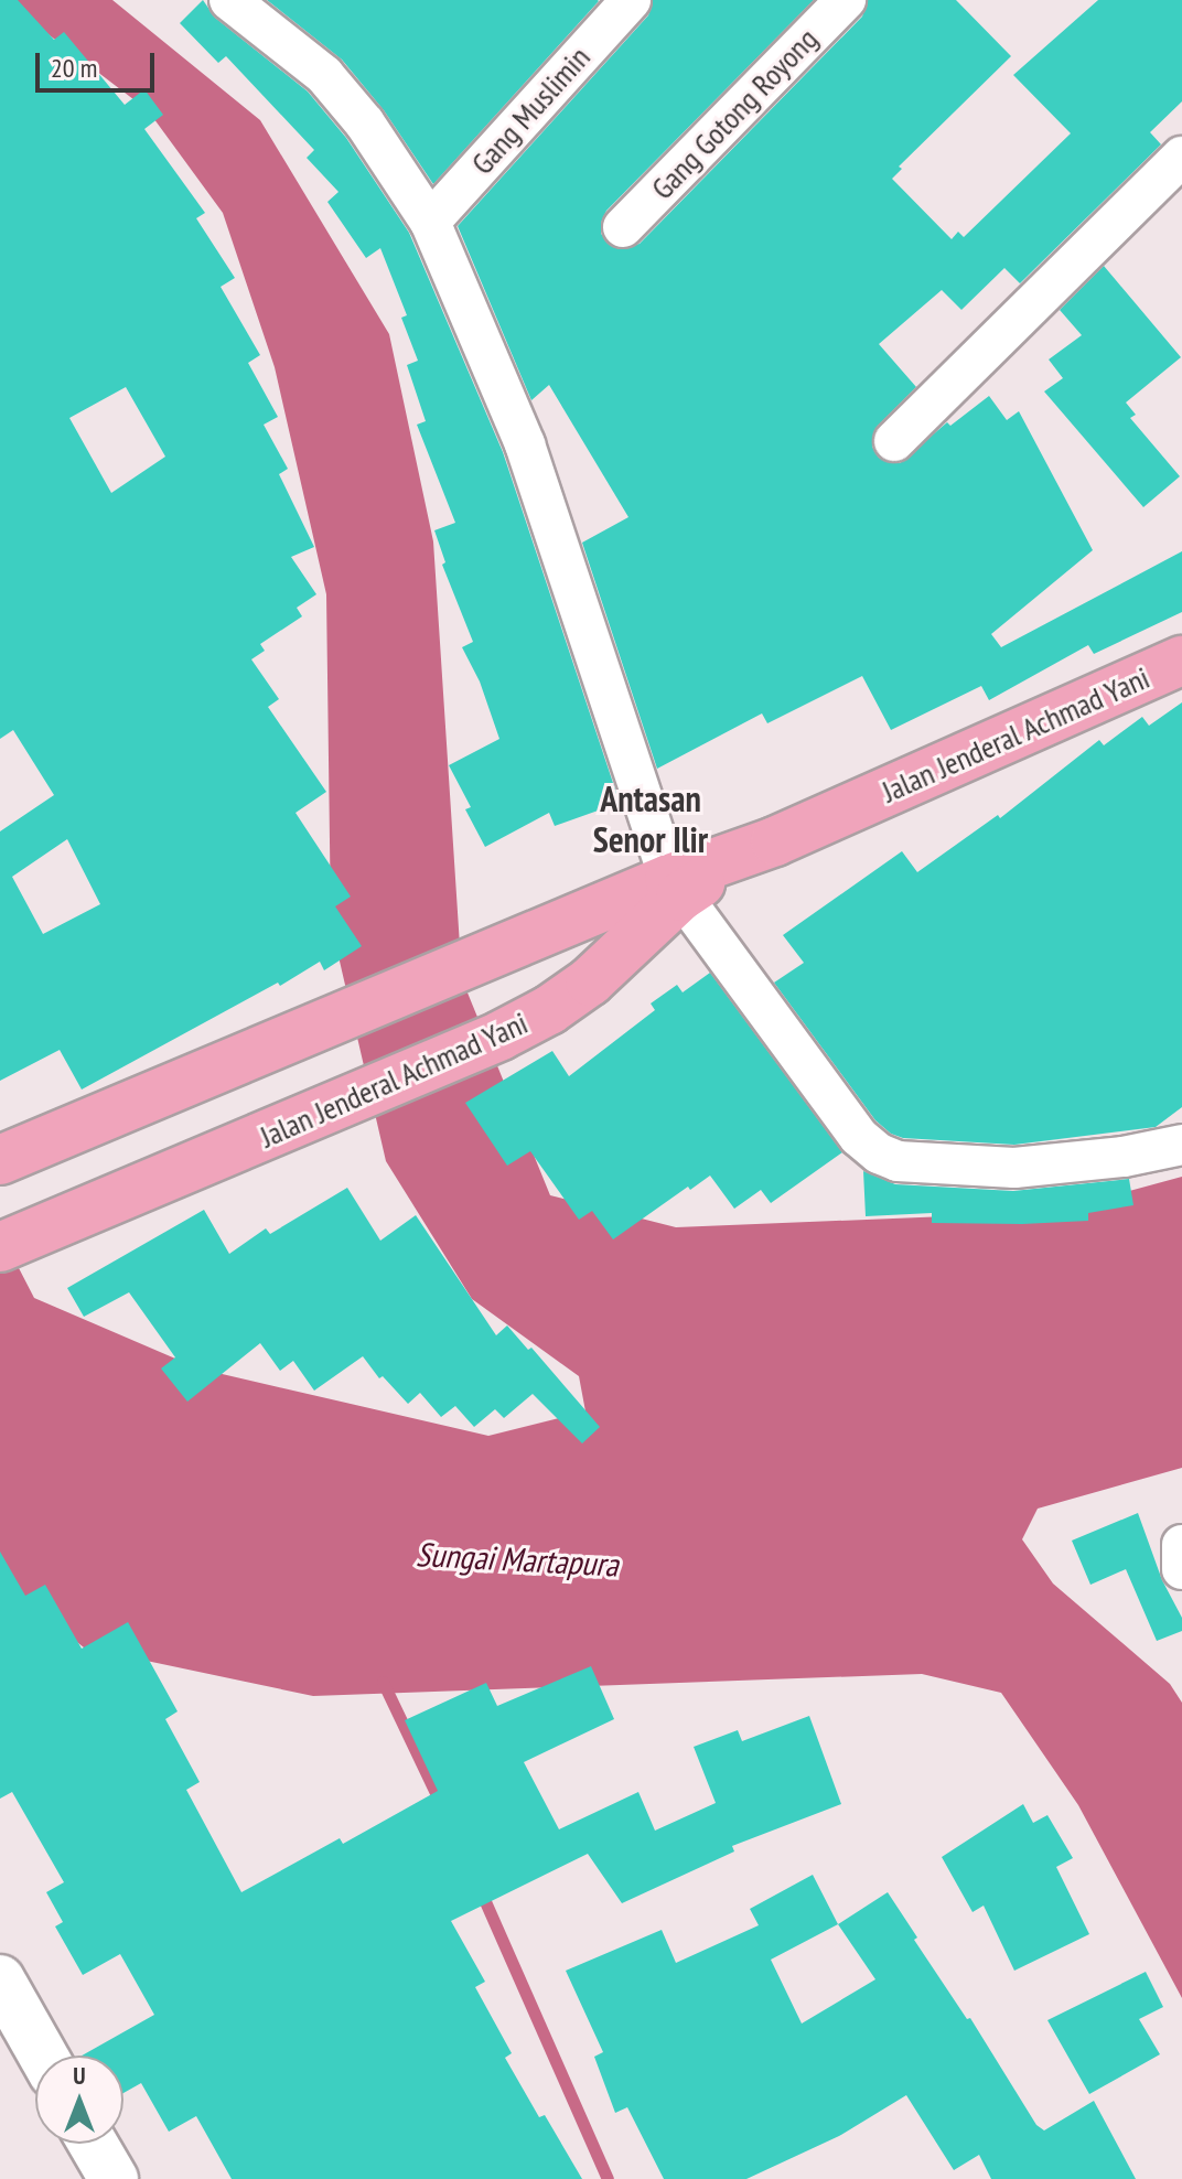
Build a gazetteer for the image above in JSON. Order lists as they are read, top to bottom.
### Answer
{
  "streets": {
    "highway": ["Jalan Jenderal Achmad Yani"],
    "street": ["Gang Muslimin", "Gang Gotong Royong"]
  },
  "districts": ["Antasan Senor Ilir"],
  "water": ["Sungai Martapura"],
  "scale_bar": "20 m",
  "north": "top"
}
